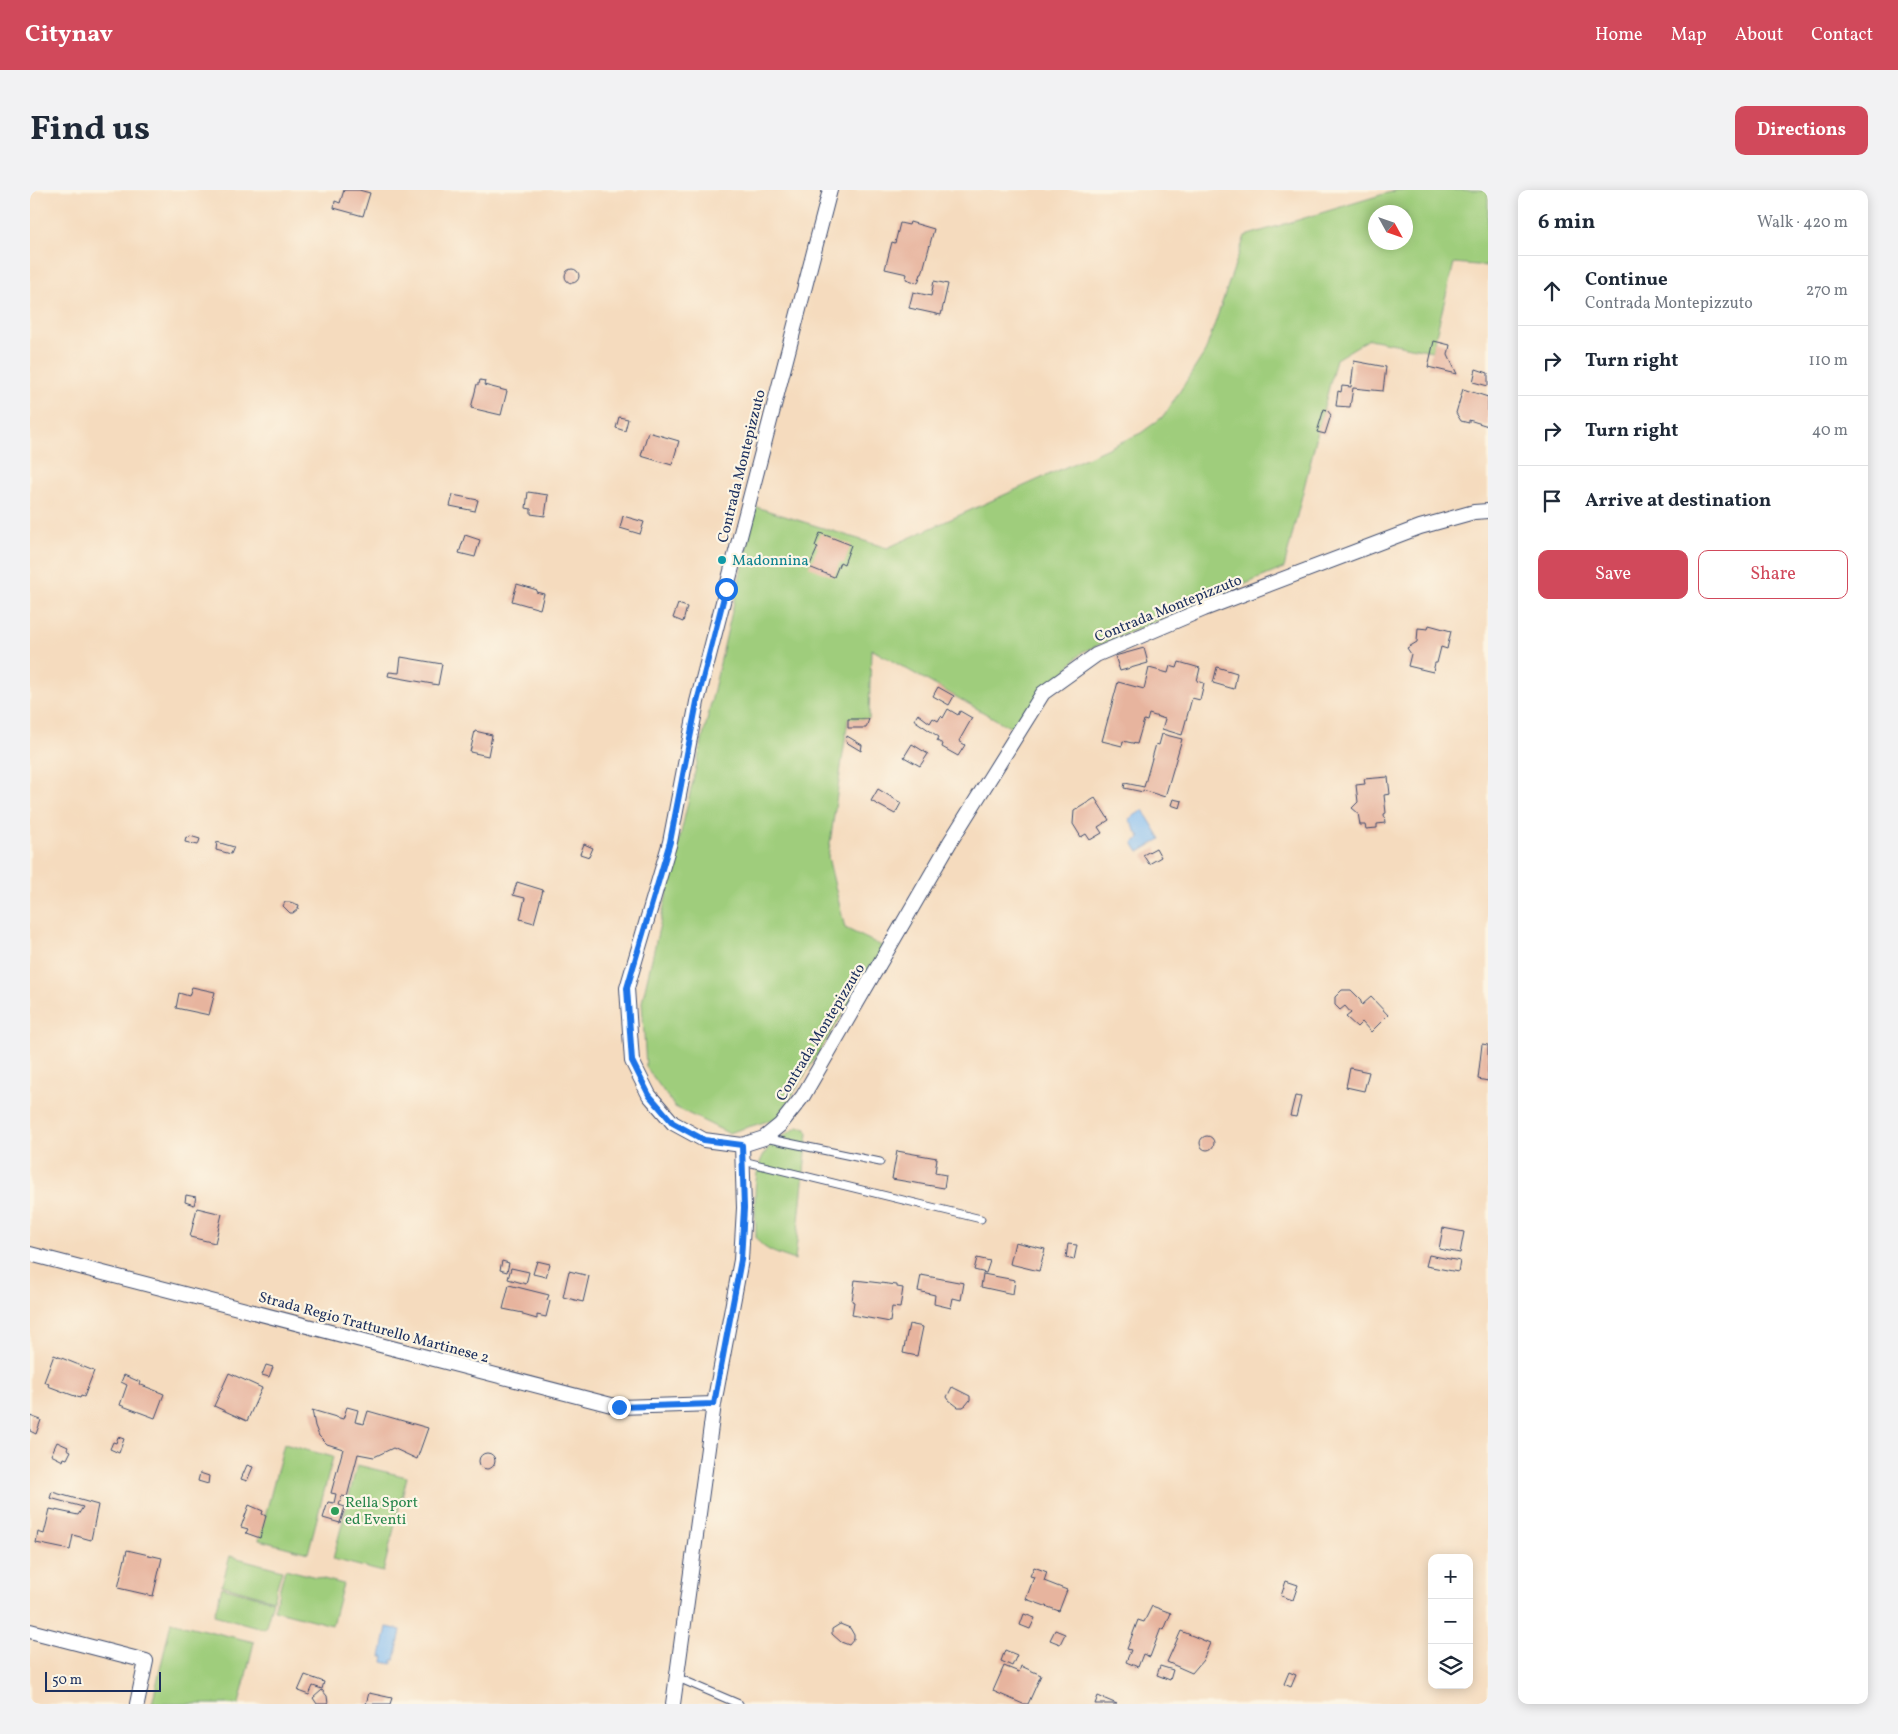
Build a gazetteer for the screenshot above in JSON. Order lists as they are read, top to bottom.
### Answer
{
  "streets": {
    "street": ["Contrada Montepizzuto", "Strada Regio Tratturello Martinese 2"]
  },
  "places": ["Madonnina", "Rella Sport ed Eventi"],
  "scale_bar": "50 m",
  "north": "bottom right",
  "page": {
    "header": "Citynav",
    "nav": [
      "Home",
      "Map",
      "About",
      "Contact"
    ],
    "title": "Find us",
    "buttons": [
      "Directions",
      ["Save", "Share"]
    ],
    "heading": ["6 min", "Walk · 420 m"],
    "list": [
      ["Continue", "Contrada Montepizzuto", "270 m"],
      ["Turn right", "110 m"],
      ["Turn right", "40 m"],
      "Arrive at destination"
    ],
    "map_buttons": ["+", "−"],
    "scale": "50 m"
  }
}
